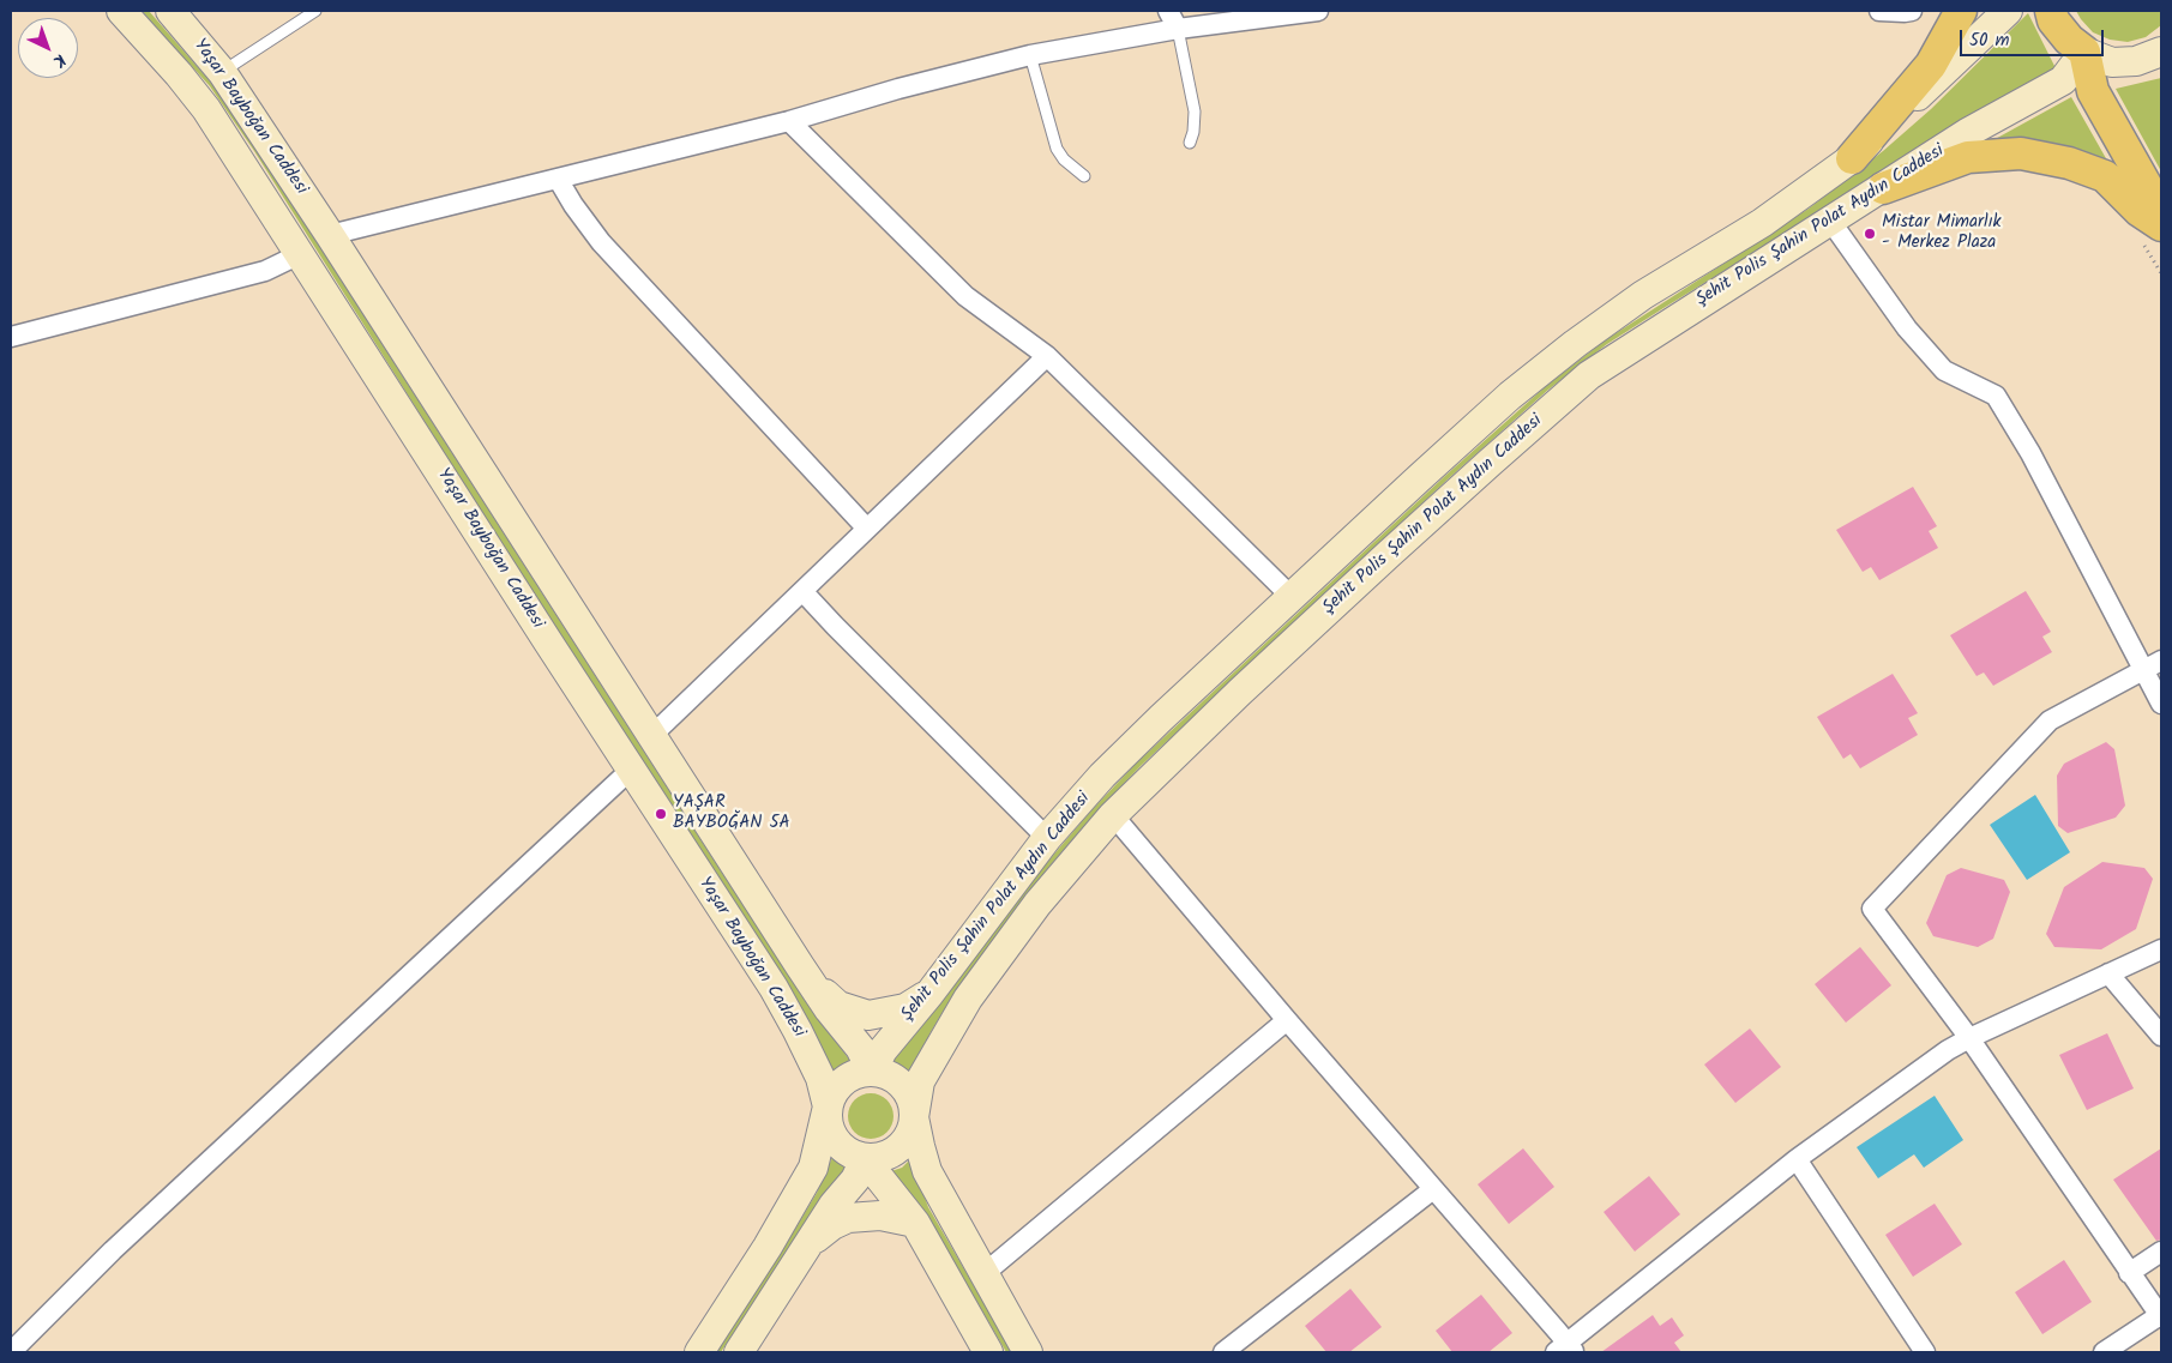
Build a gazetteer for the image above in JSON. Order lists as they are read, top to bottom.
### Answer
{
  "streets": {
    "main road": ["Yaşar Bayboğan Caddesi", "Şehit Polis Şahin Polat Aydın Caddesi"]
  },
  "crossings": [
    ["Yaşar Bayboğan Caddesi", "Şehit Polis Şahin Polat Aydın Caddesi"]
  ],
  "places": ["Mistar Mimarlık - Merkez Plaza", "YAŞAR BAYBOĞAN 5A"],
  "scale_bar": "50 m",
  "north": "bottom right"
}
